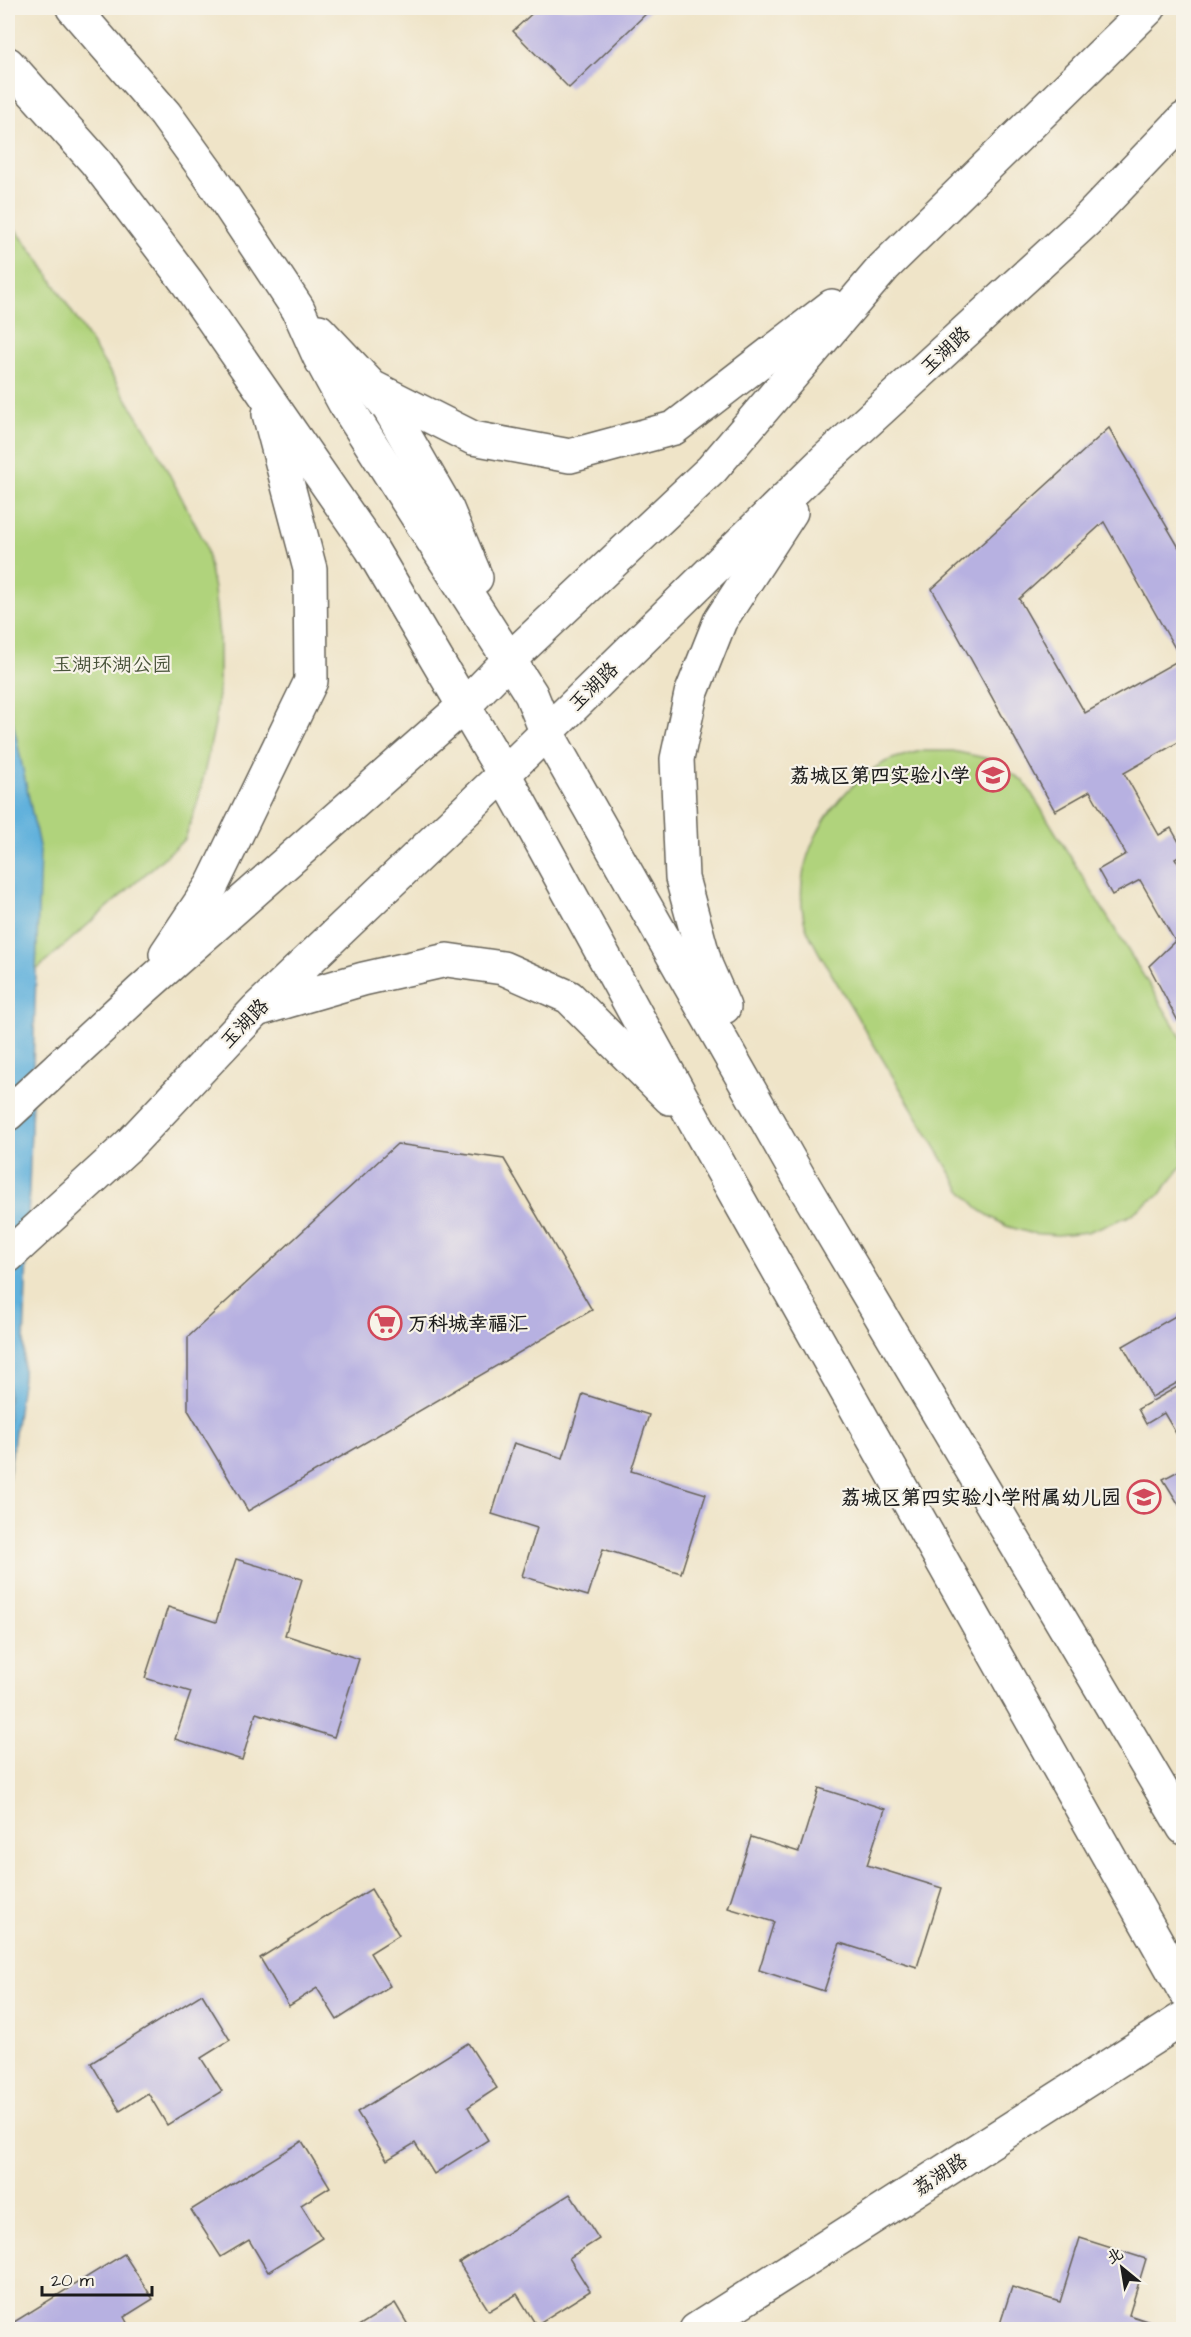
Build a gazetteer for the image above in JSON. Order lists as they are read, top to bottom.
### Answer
{
  "streets": {
    "main road": ["玉湖路", "荔湖路"]
  },
  "parks": ["玉湖环湖公园"],
  "places": {
    "school or university": ["荔城区第四实验小学", "荔城区第四实验小学附属幼儿园"],
    "supermarket": ["万科城幸福汇"]
  },
  "scale_bar": "20 m",
  "north": "top left"
}
